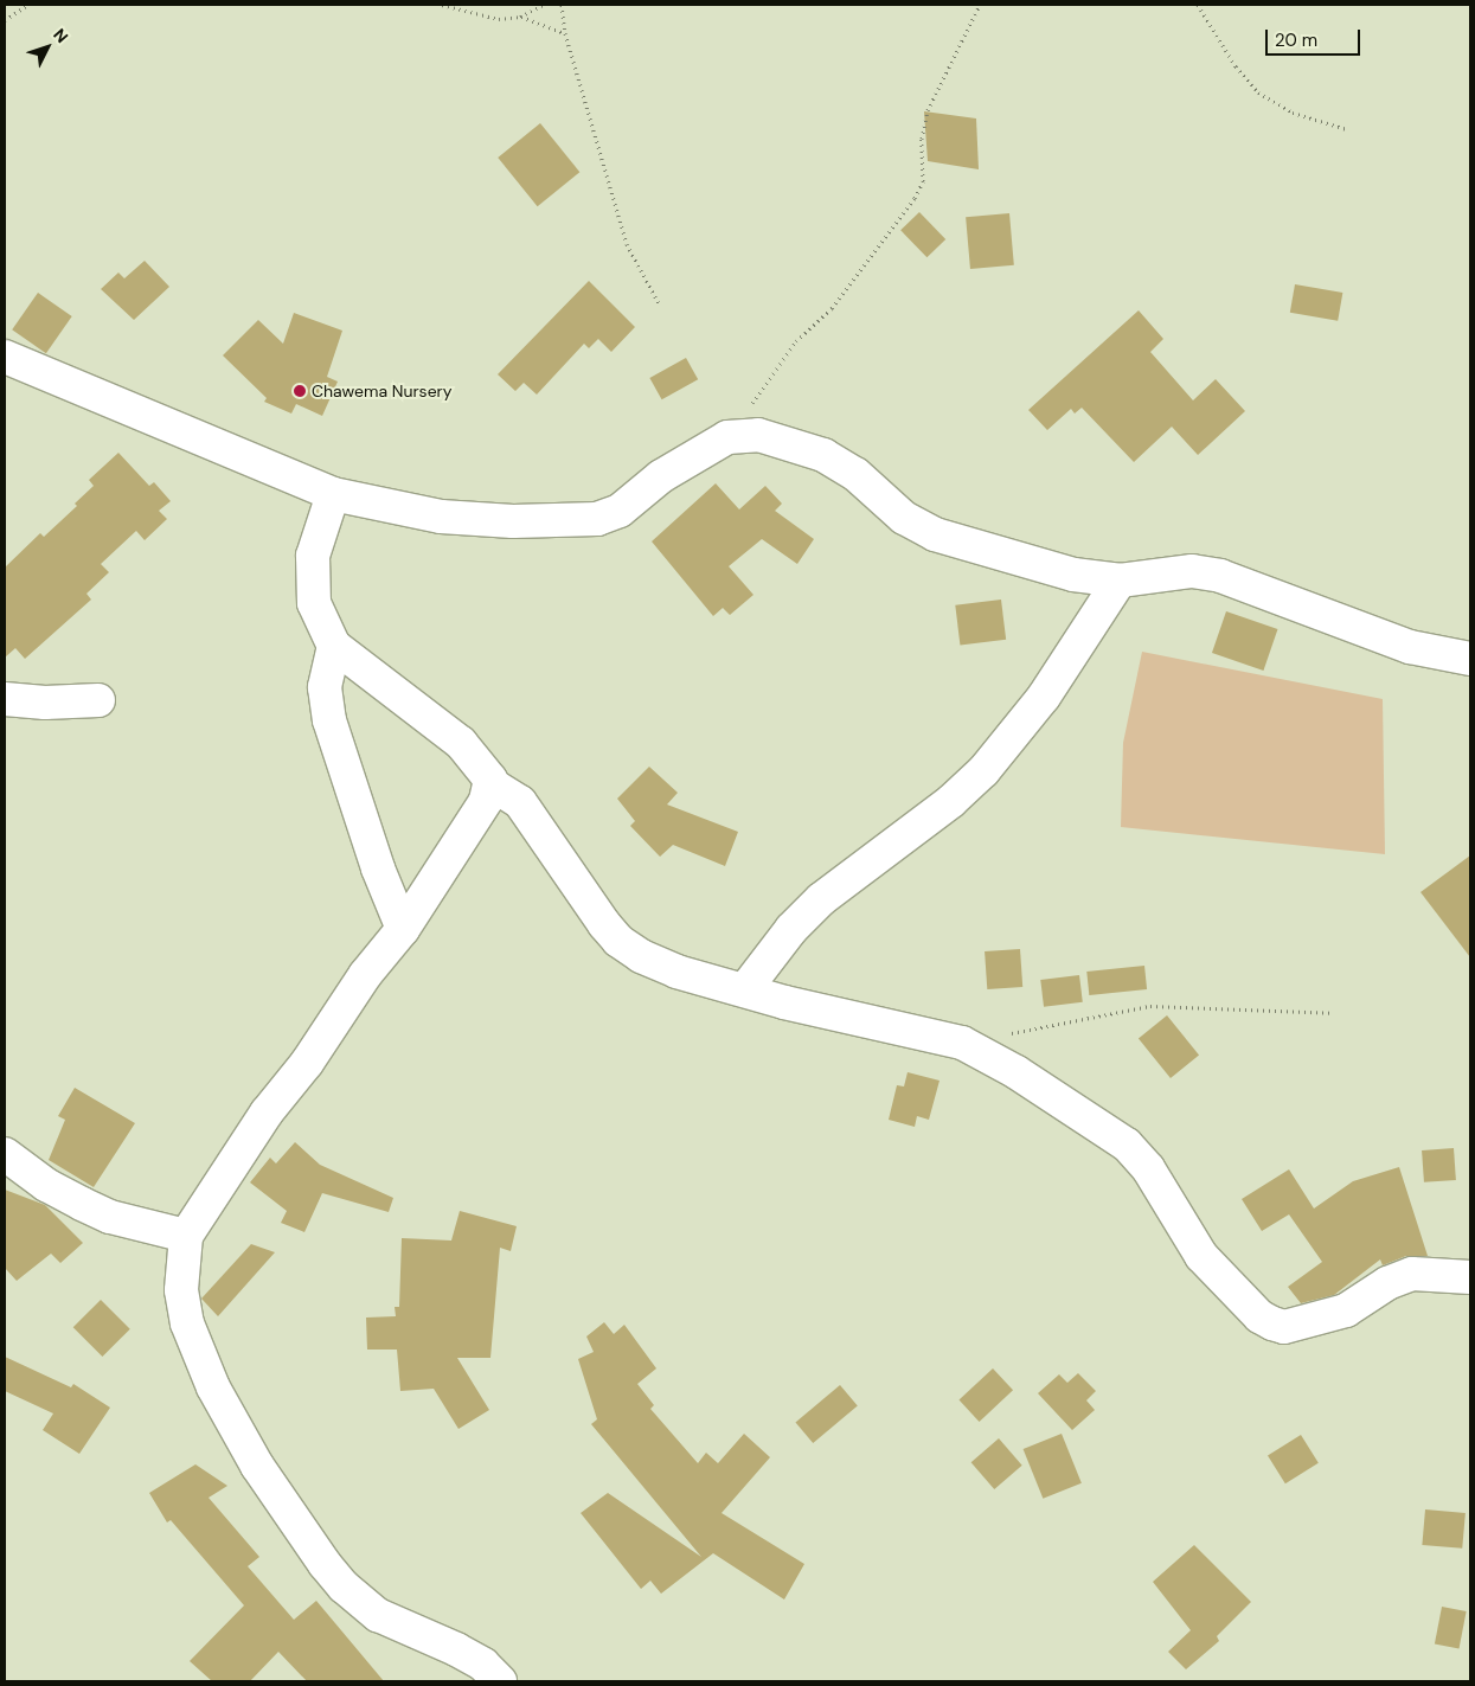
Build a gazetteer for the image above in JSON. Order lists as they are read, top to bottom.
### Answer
{
  "places": ["Chawema Nursery"],
  "scale_bar": "20 m",
  "north": "top right"
}
